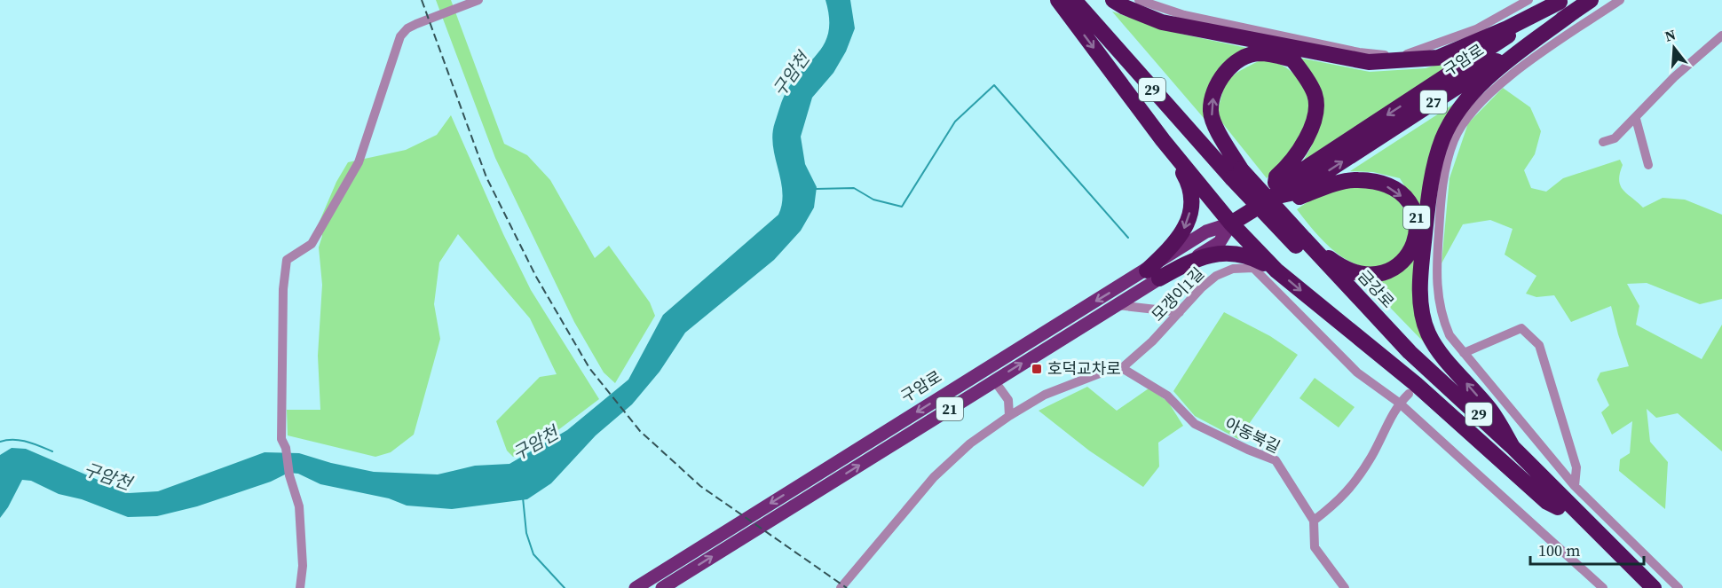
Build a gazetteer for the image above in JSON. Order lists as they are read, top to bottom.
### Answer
{
  "streets": {
    "highway": [
      "구암로",
      "29",
      "27",
      "21",
      "금강로"
    ],
    "street": ["모갱이1길", "아동북길"]
  },
  "crossings": [
    ["구암로", "21"],
    ["21", "금강로"],
    ["모갱이1길", "아동북길"]
  ],
  "water": ["구암천"],
  "places": {
    "transit": ["호덕교차로"]
  },
  "scale_bar": "100 m",
  "north": "top"
}
